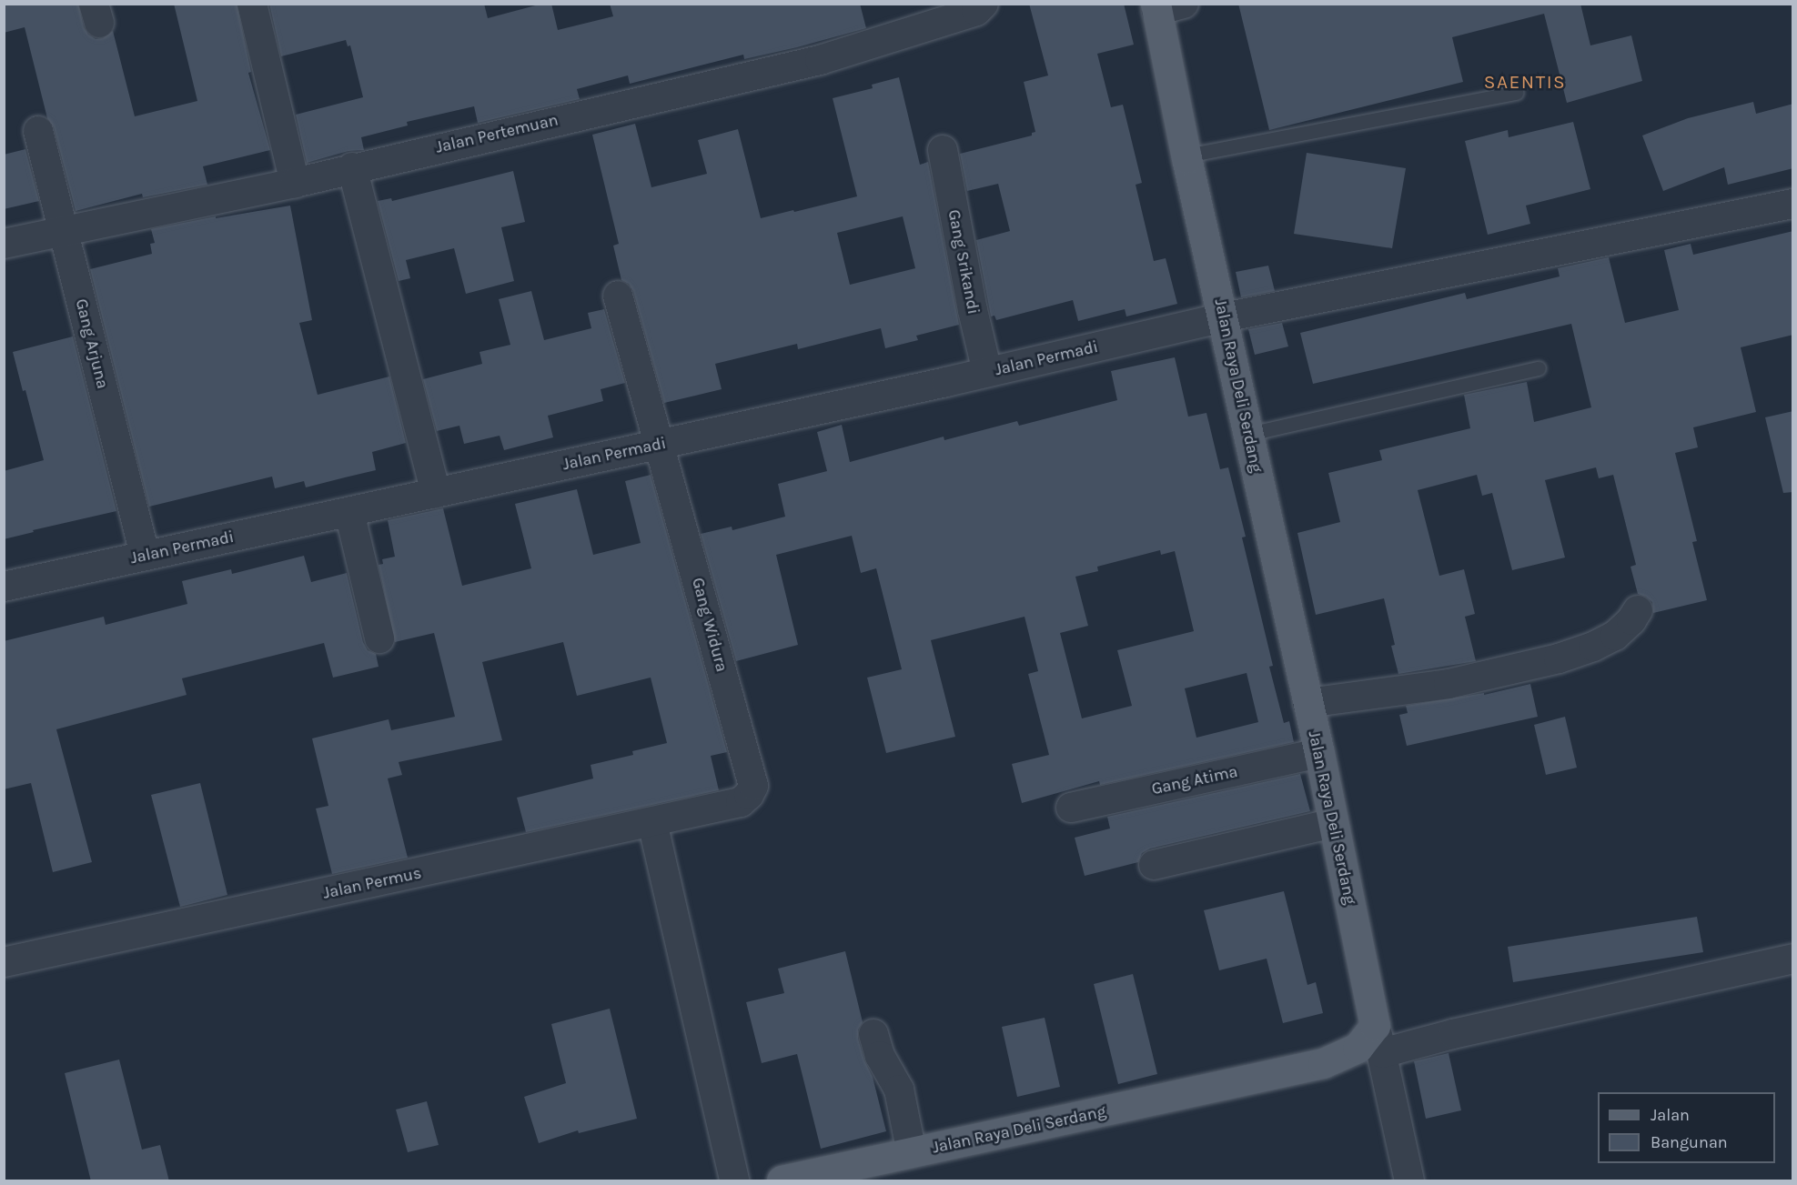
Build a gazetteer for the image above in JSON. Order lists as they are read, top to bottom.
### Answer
{
  "streets": {
    "main road": ["Jalan Raya Deli Serdang"],
    "street": [
      "Jalan Pertemuan",
      "Gang Srikandi",
      "Gang Arjuna",
      "Jalan Permadi",
      "Gang Widura",
      "Gang Atima",
      "Jalan Permus"
    ]
  },
  "crossings": [
    ["Jalan Pertemuan", "Gang Arjuna"],
    ["Gang Srikandi", "Jalan Permadi"],
    ["Gang Arjuna", "Jalan Permadi"],
    ["Jalan Permadi", "Jalan Raya Deli Serdang"],
    ["Jalan Permadi", "Gang Widura"],
    ["Jalan Raya Deli Serdang", "Gang Atima"],
    ["Gang Widura", "Jalan Permus"]
  ],
  "districts": ["SAENTIS"],
  "legend": ["Jalan", "Bangunan"]
}
